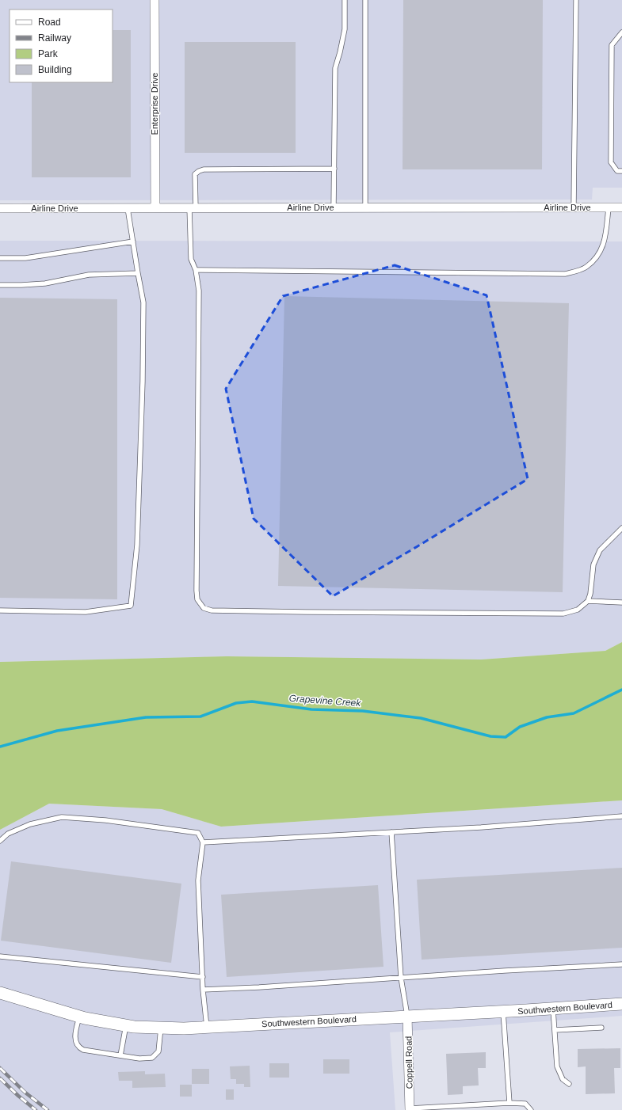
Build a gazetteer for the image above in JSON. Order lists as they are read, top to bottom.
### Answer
{
  "streets": {
    "street": [
      "Enterprise Drive",
      "Airline Drive",
      "Southwestern Boulevard",
      "Coppell Road"
    ]
  },
  "crossings": [
    ["Enterprise Drive", "Airline Drive"],
    ["Southwestern Boulevard", "Coppell Road"]
  ],
  "water": ["Grapevine Creek"],
  "legend": [
    "Road",
    "Railway",
    "Park",
    "Building"
  ]
}
